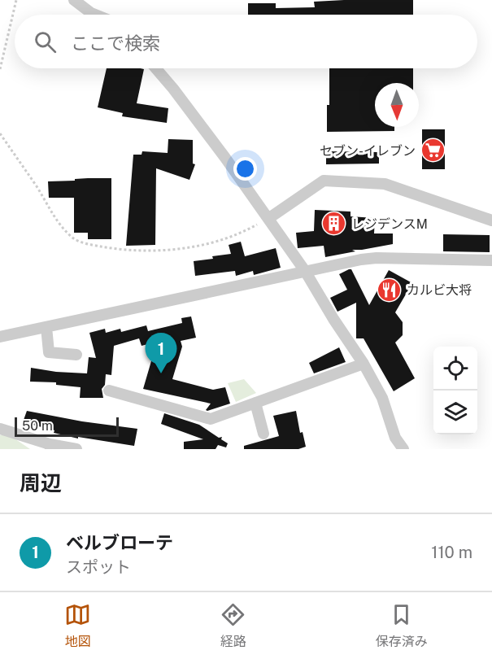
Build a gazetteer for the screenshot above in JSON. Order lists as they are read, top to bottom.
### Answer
{
  "places": {
    "supermarket": ["セブン-イレブン"],
    "building": ["レジデンスM"],
    "restaurant": ["カルビ大将"]
  },
  "scale_bar": "50 m",
  "north": "bottom",
  "page": {
    "search": "ここで検索",
    "pins": "1",
    "scale": "50 m",
    "heading": "周辺",
    "list": [
      {
        "mark": "1",
        "name": "ベルブローテ",
        "note": "スポット",
        "value": "110 m"
      }
    ],
    "nav": ["地図", "経路", "保存済み"]
  }
}
